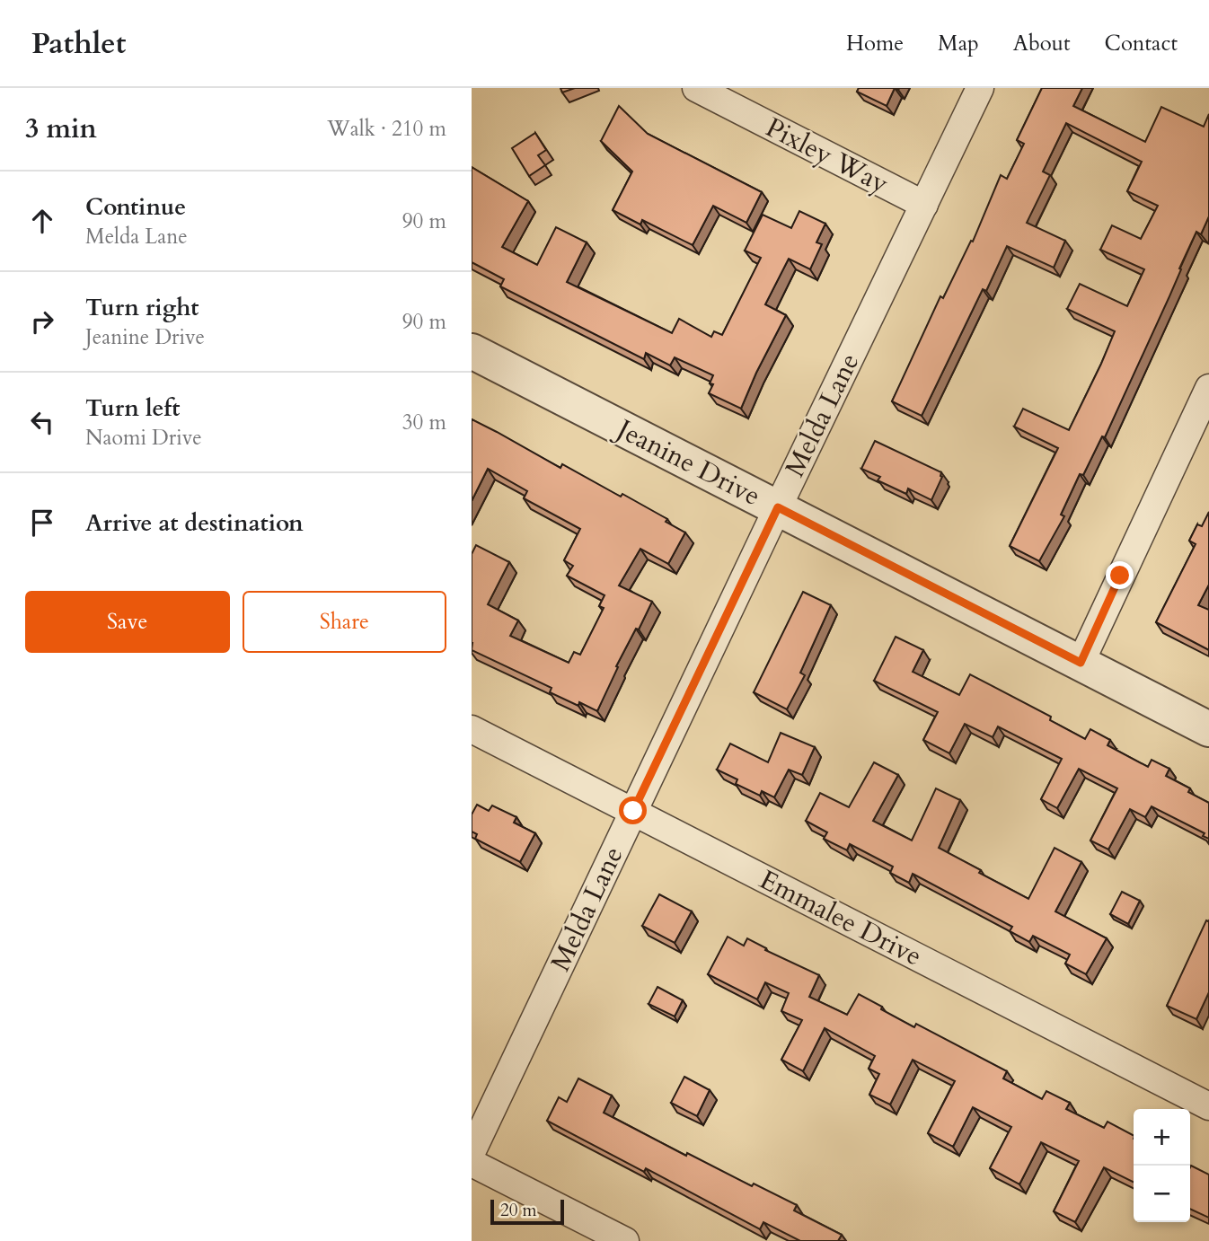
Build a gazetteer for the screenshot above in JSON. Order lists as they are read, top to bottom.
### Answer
{
  "streets": {
    "street": [
      "Pixley Way",
      "Melda Lane",
      "Jeanine Drive",
      "Emmalee Drive"
    ]
  },
  "crossings": [
    ["Pixley Way", "Melda Lane"],
    ["Melda Lane", "Jeanine Drive"],
    ["Melda Lane", "Emmalee Drive"]
  ],
  "scale_bar": "20 m",
  "page": {
    "header": "Pathlet",
    "nav": [
      "Home",
      "Map",
      "About",
      "Contact"
    ],
    "heading": ["3 min", "Walk · 210 m"],
    "list": [
      ["Continue", "Melda Lane", "90 m"],
      ["Turn right", "Jeanine Drive", "90 m"],
      ["Turn left", "Naomi Drive", "30 m"],
      "Arrive at destination"
    ],
    "buttons": ["Save", "Share"],
    "map_buttons": ["+", "−"],
    "scale": "20 m"
  }
}
